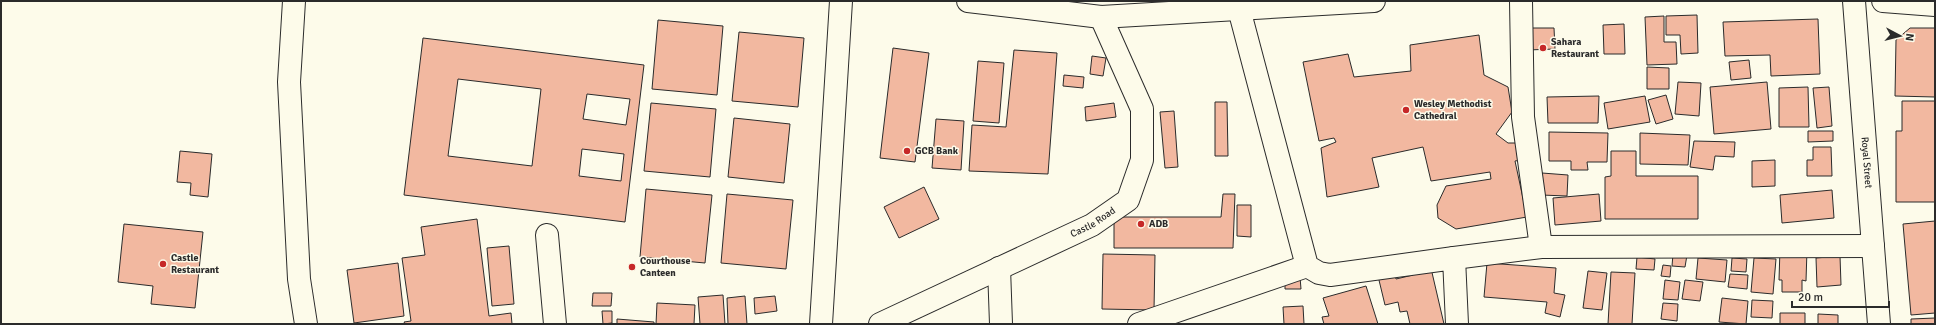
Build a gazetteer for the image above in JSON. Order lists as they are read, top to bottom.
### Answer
{
  "streets": {
    "street": ["Royal Street", "Castle Road"]
  },
  "places": [
    "Sahara Restaurant",
    "Wesley Methodist Cathedral",
    "GCB Bank",
    "ADB",
    "Castle Restaurant",
    "Courthouse Canteen"
  ],
  "scale_bar": "20 m",
  "north": "right"
}
